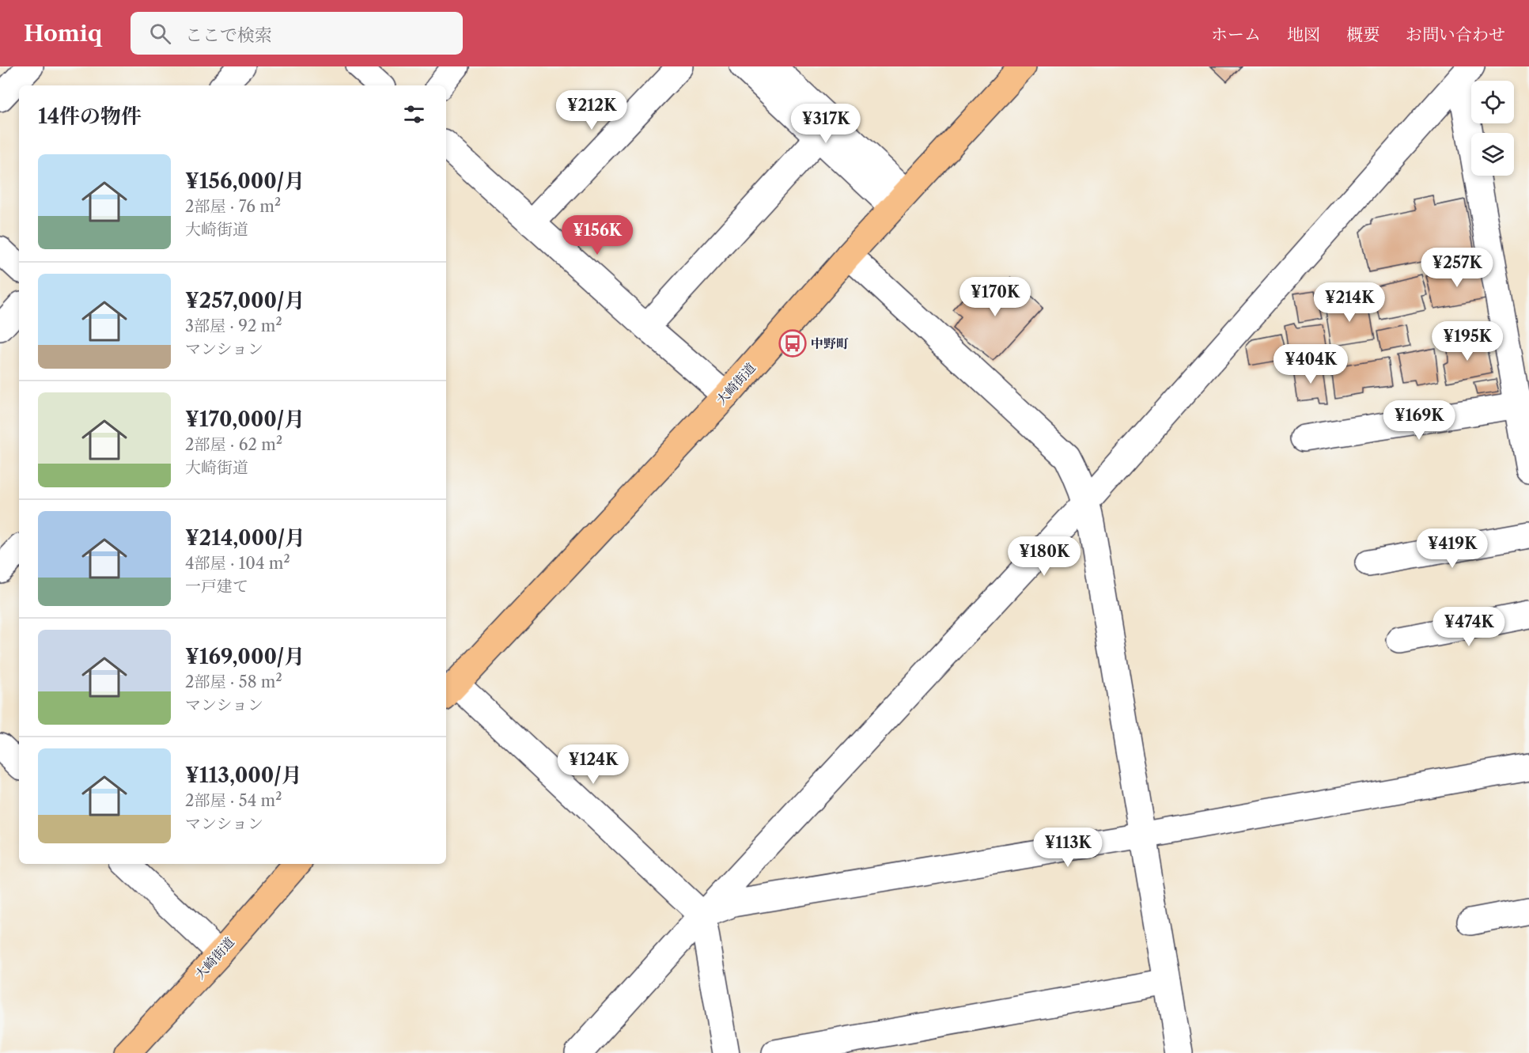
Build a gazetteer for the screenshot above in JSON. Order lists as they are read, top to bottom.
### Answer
{
  "streets": {
    "main road": ["大崎街道"]
  },
  "places": {
    "bus stop": ["中野町"]
  },
  "page": {
    "header": "Homiq",
    "search": "ここで検索",
    "nav": [
      "ホーム",
      "地図",
      "概要",
      "お問い合わせ"
    ],
    "heading": "14件の物件",
    "price": [
      "¥212K",
      "¥317K",
      "¥156K",
      "¥257K",
      "¥170K",
      "¥214K",
      "¥195K",
      "¥404K",
      "¥169K",
      "¥419K",
      "¥180K",
      "¥474K",
      "¥124K",
      "¥113K"
    ],
    "list": [
      {
        "name": "¥156,000/月",
        "note": "2部屋 · 76 m² · 大崎街道"
      },
      {
        "name": "¥257,000/月",
        "note": "3部屋 · 92 m² · マンション"
      },
      {
        "name": "¥170,000/月",
        "note": "2部屋 · 62 m² · 大崎街道"
      },
      {
        "name": "¥214,000/月",
        "note": "4部屋 · 104 m² · 一戸建て"
      },
      {
        "name": "¥169,000/月",
        "note": "2部屋 · 58 m² · マンション"
      },
      {
        "name": "¥113,000/月",
        "note": "2部屋 · 54 m² · マンション"
      }
    ]
  }
}
